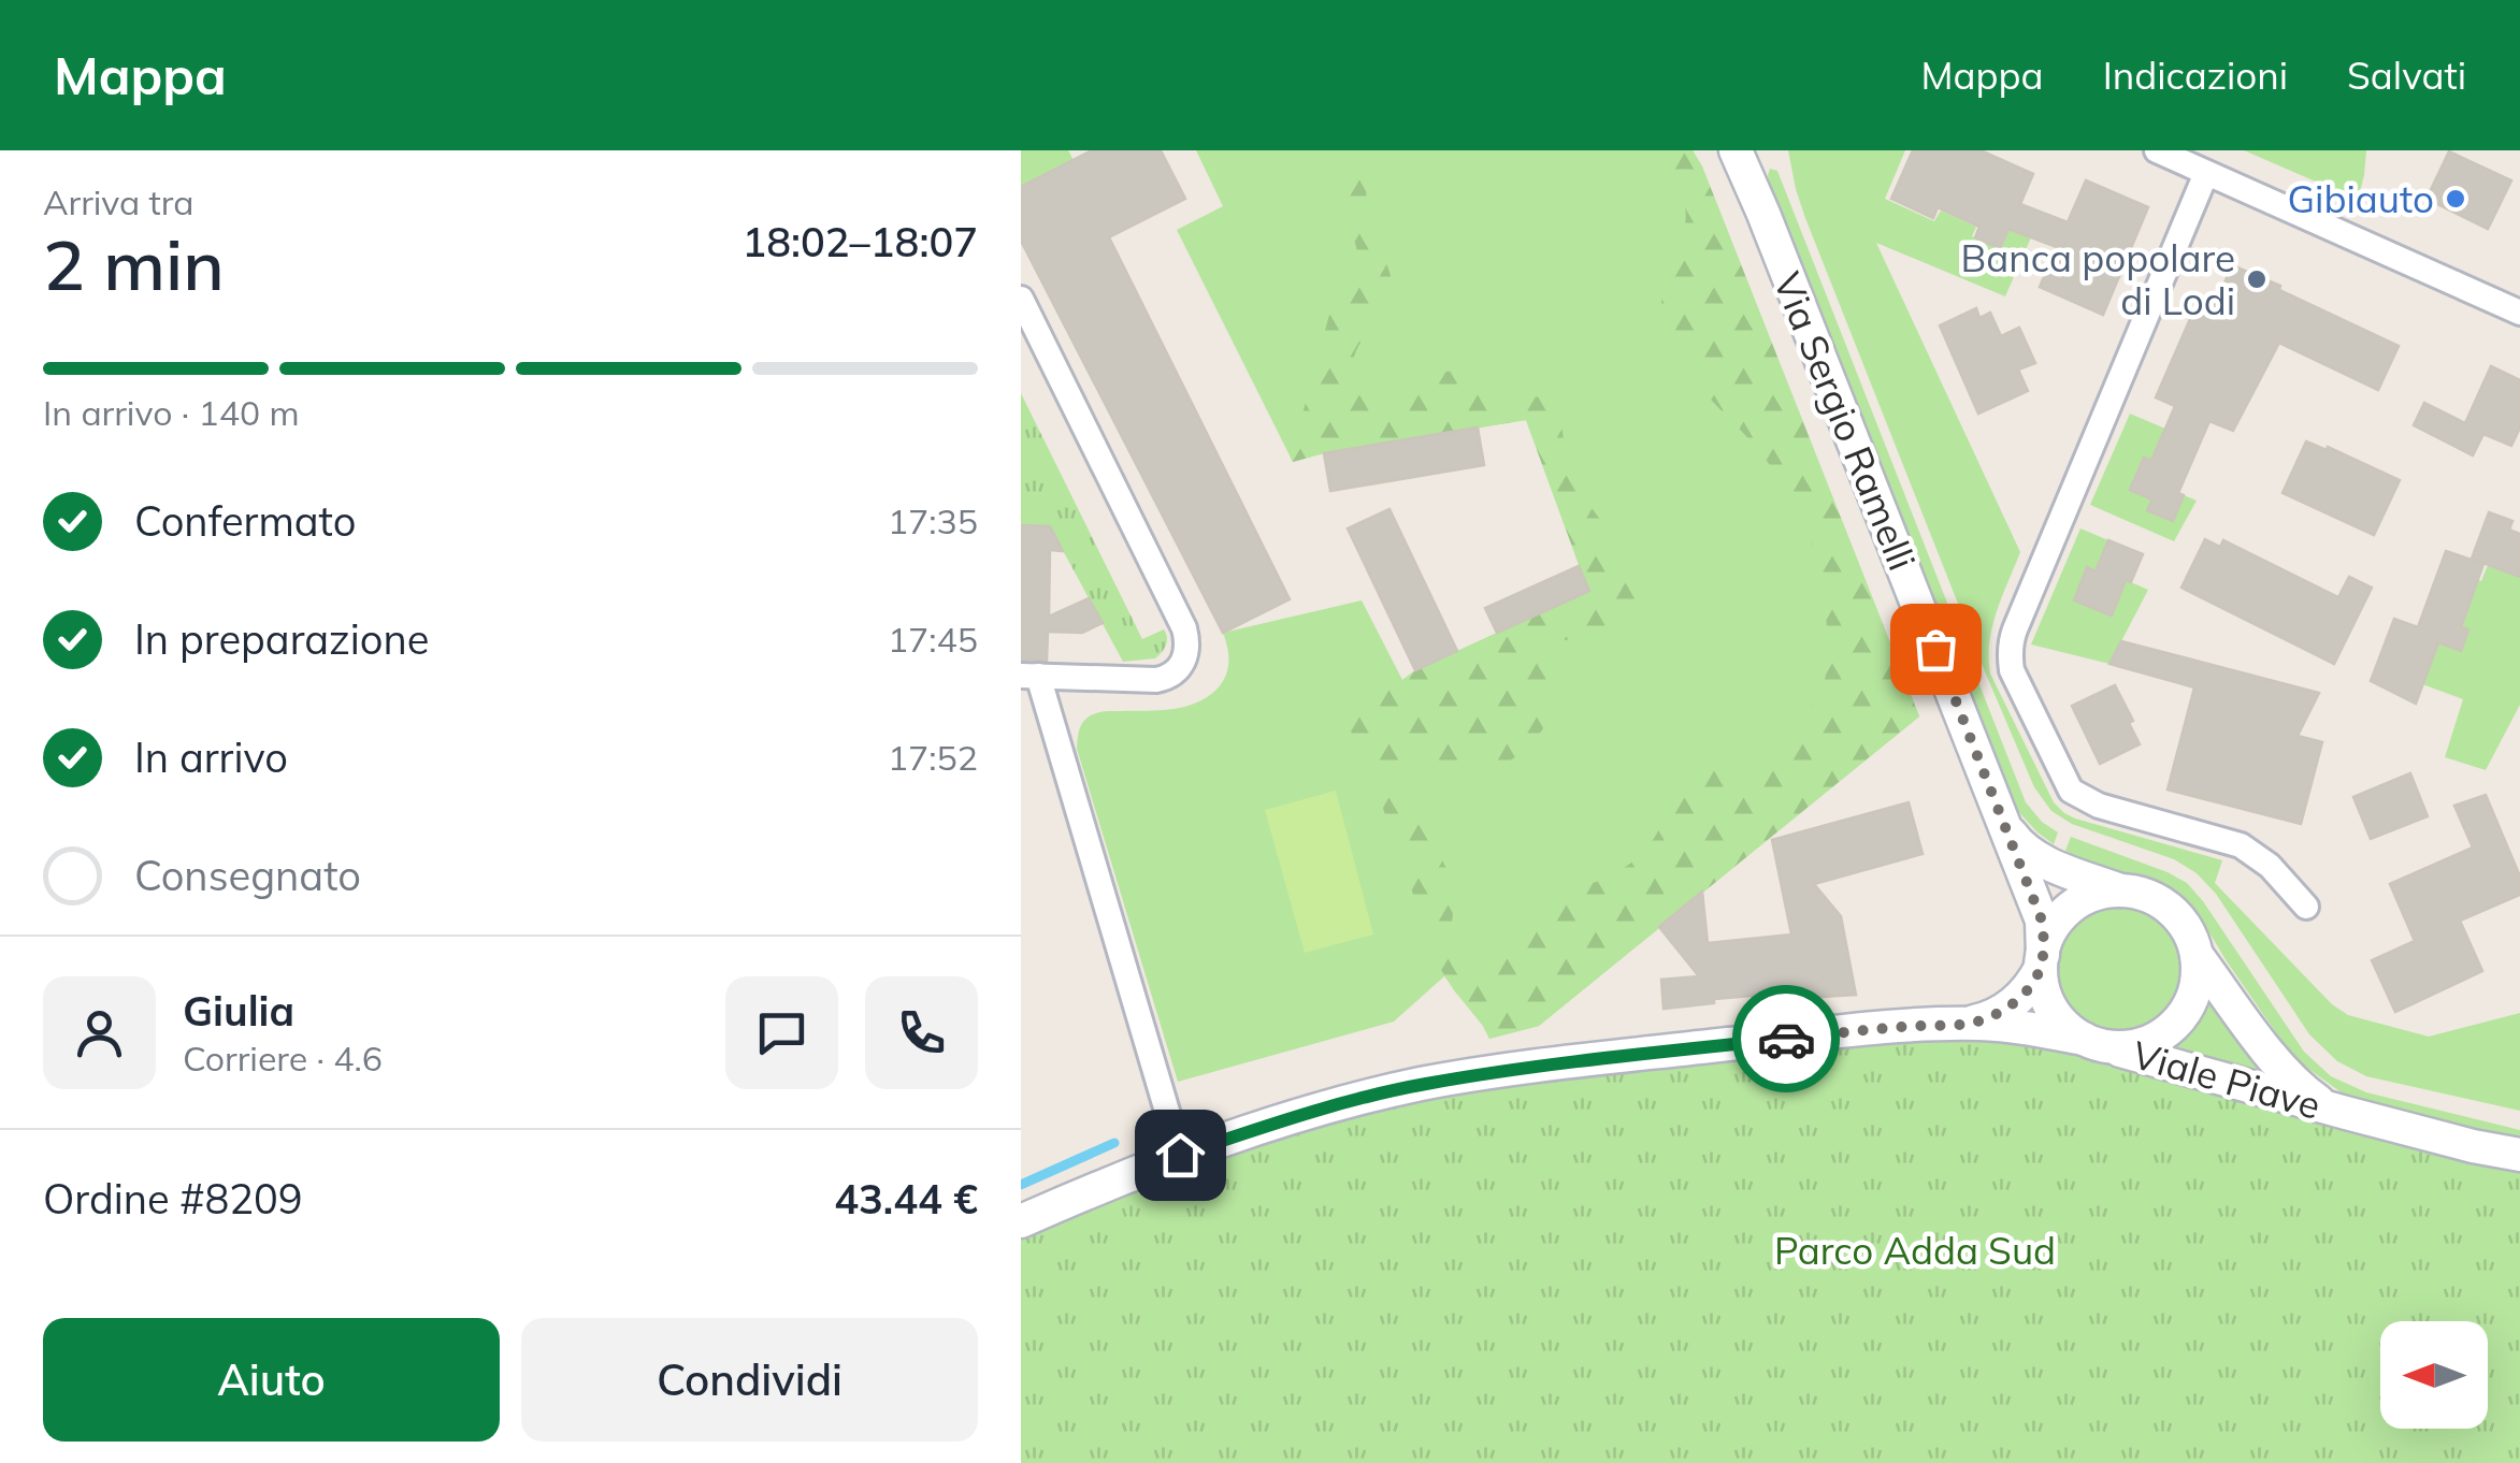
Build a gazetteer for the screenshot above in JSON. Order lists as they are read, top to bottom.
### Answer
{
  "streets": {
    "street": ["Via Sergio Ramelli", "Viale Piave"]
  },
  "crossings": [
    ["Via Sergio Ramelli", "Viale Piave"]
  ],
  "parks": ["Parco Adda Sud"],
  "places": ["Gibiauto", "Banca popolare di Lodi"],
  "north": "left",
  "page": {
    "header": "Mappa",
    "nav": ["Mappa", "Indicazioni", "Salvati"],
    "heading": ["2 min", "Arriva tra", "18:02–18:07"],
    "panel": [
      "Giulia",
      "Corriere · 4.6",
      "Ordine #8209",
      "43.44 €"
    ],
    "bar": "In arrivo · 140 m",
    "list": [
      ["Confermato", "17:35"],
      ["In preparazione", "17:45"],
      ["In arrivo", "17:52"],
      "Consegnato"
    ],
    "buttons": ["Aiuto", "Condividi"]
  }
}
